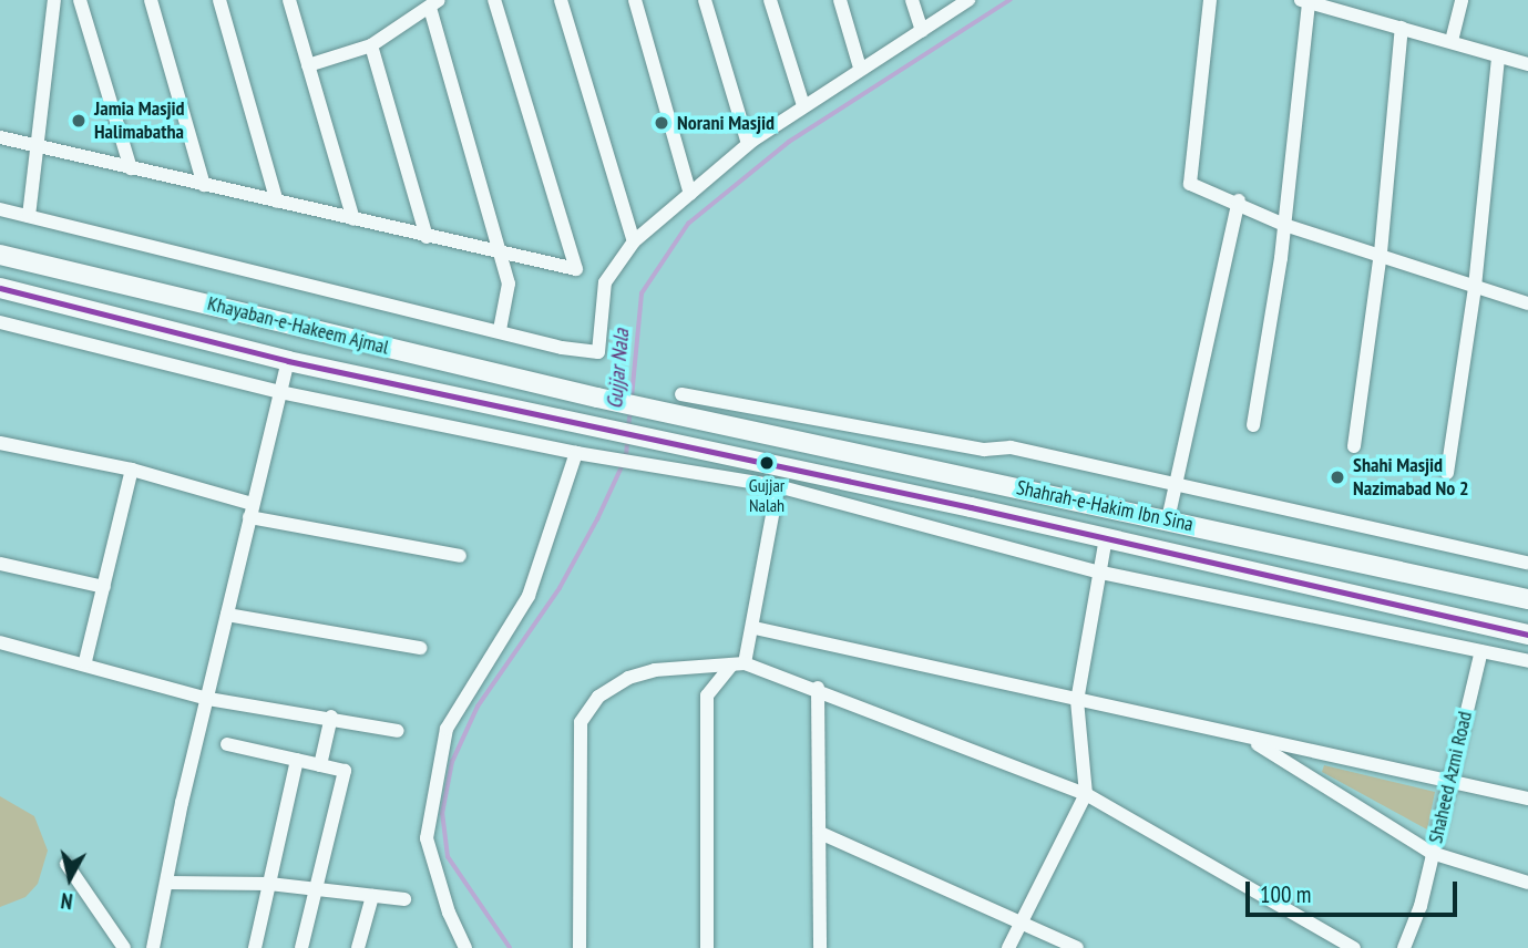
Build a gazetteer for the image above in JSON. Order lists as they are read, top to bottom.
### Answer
{
  "streets": {
    "highway": ["Khayaban-e-Hakeem Ajmal", "Shahrah-e-Hakim Ibn Sina"],
    "street": ["Shaheed Azmi Road"]
  },
  "crossings": [
    ["Khayaban-e-Hakeem Ajmal", "Shahrah-e-Hakim Ibn Sina"]
  ],
  "water": ["Gujjar Nala"],
  "places": [
    "Jamia Masjid Halimabatha",
    "Norani Masjid",
    "Gujjar Nalah",
    "Shahi Masjid Nazimabad No 2"
  ],
  "scale_bar": "100 m",
  "north": "bottom"
}
